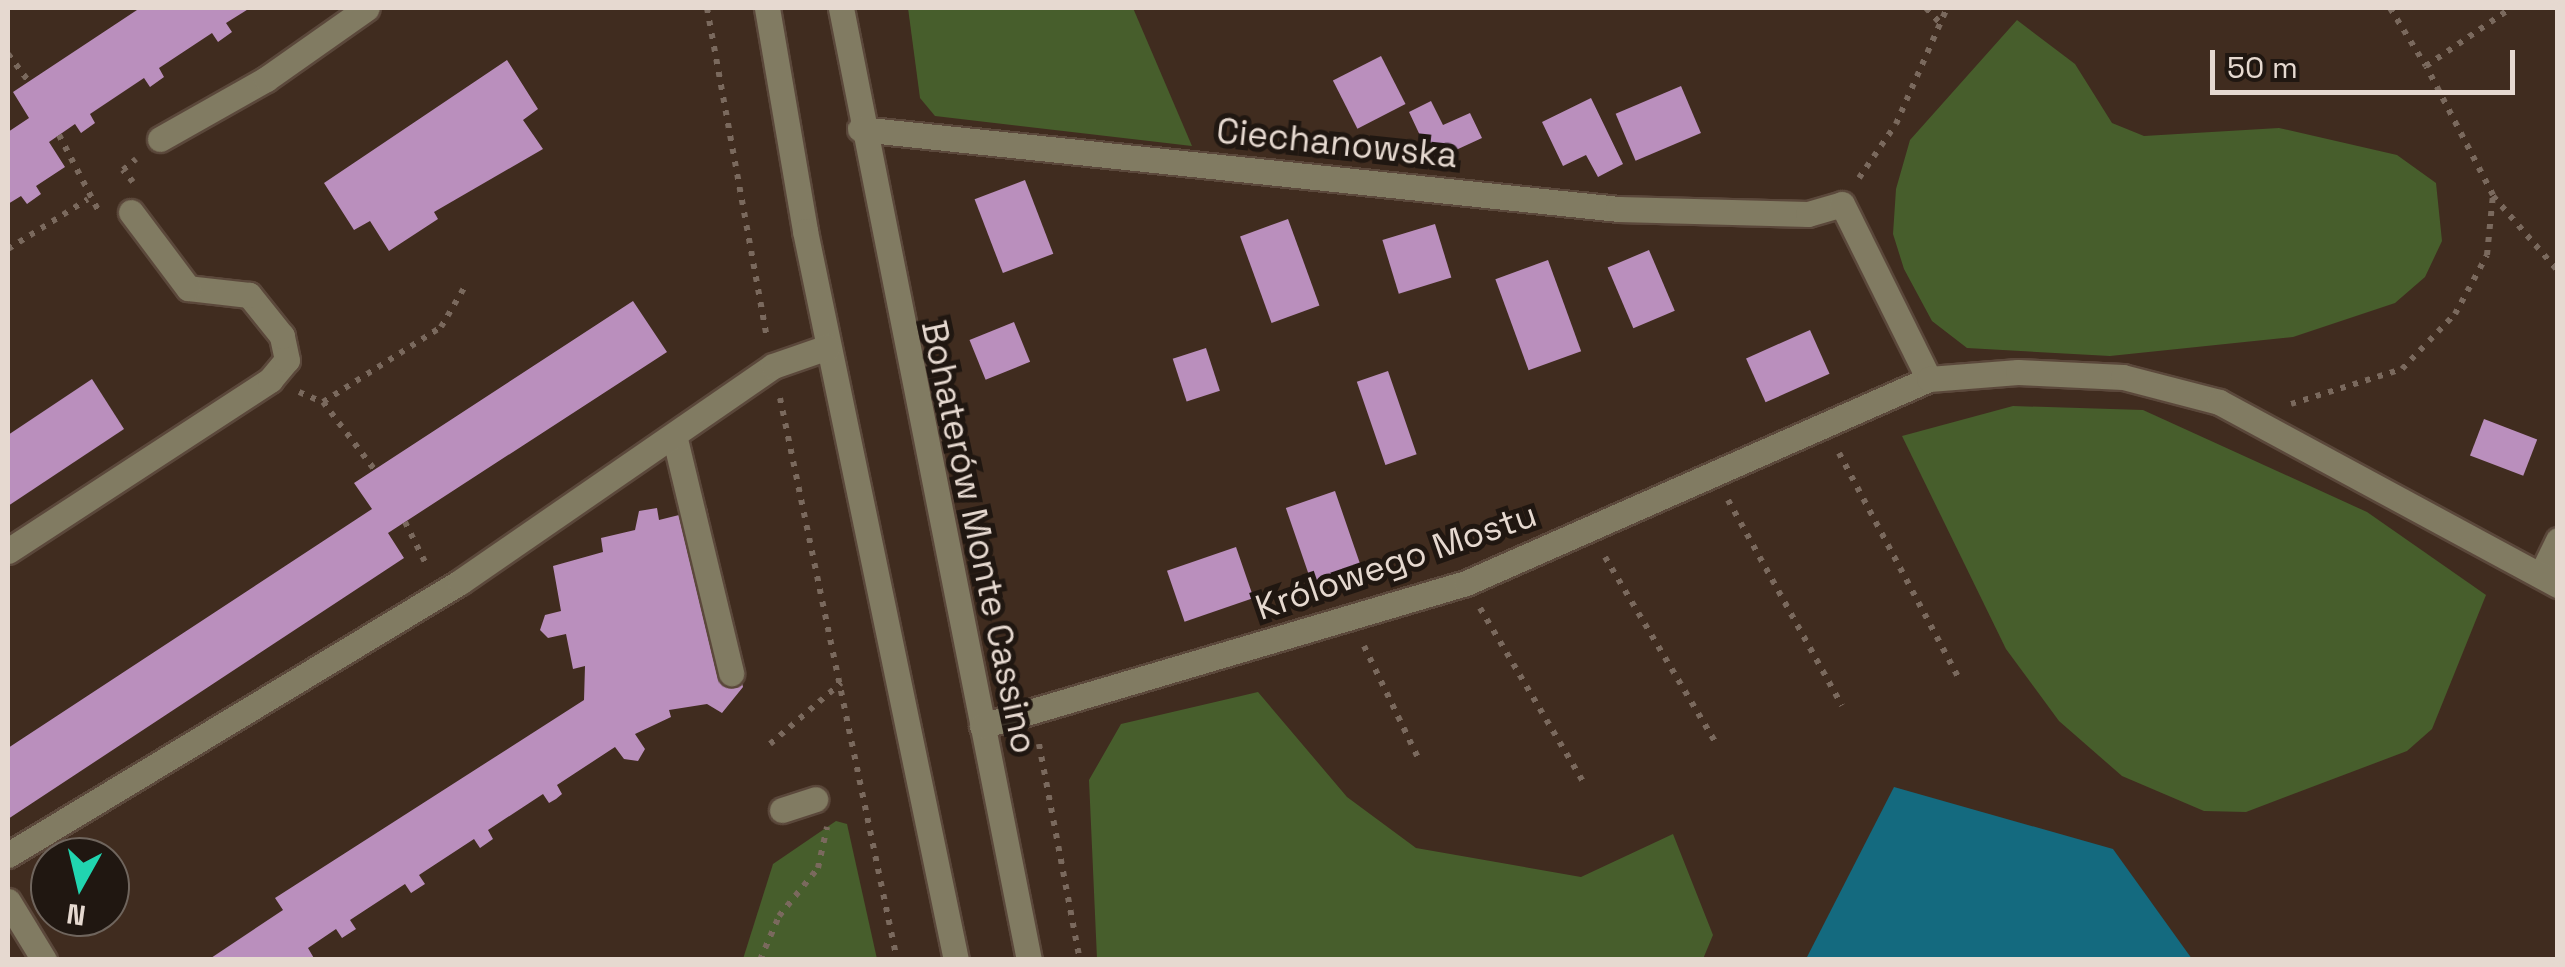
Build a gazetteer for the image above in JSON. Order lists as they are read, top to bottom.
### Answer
{
  "streets": {
    "street": ["Ciechanowska", "Bohaterów Monte Cassino", "Królowego Mostu"]
  },
  "crossings": [
    ["Ciechanowska", "Bohaterów Monte Cassino"],
    ["Bohaterów Monte Cassino", "Królowego Mostu"]
  ],
  "scale_bar": "50 m",
  "north": "bottom"
}
